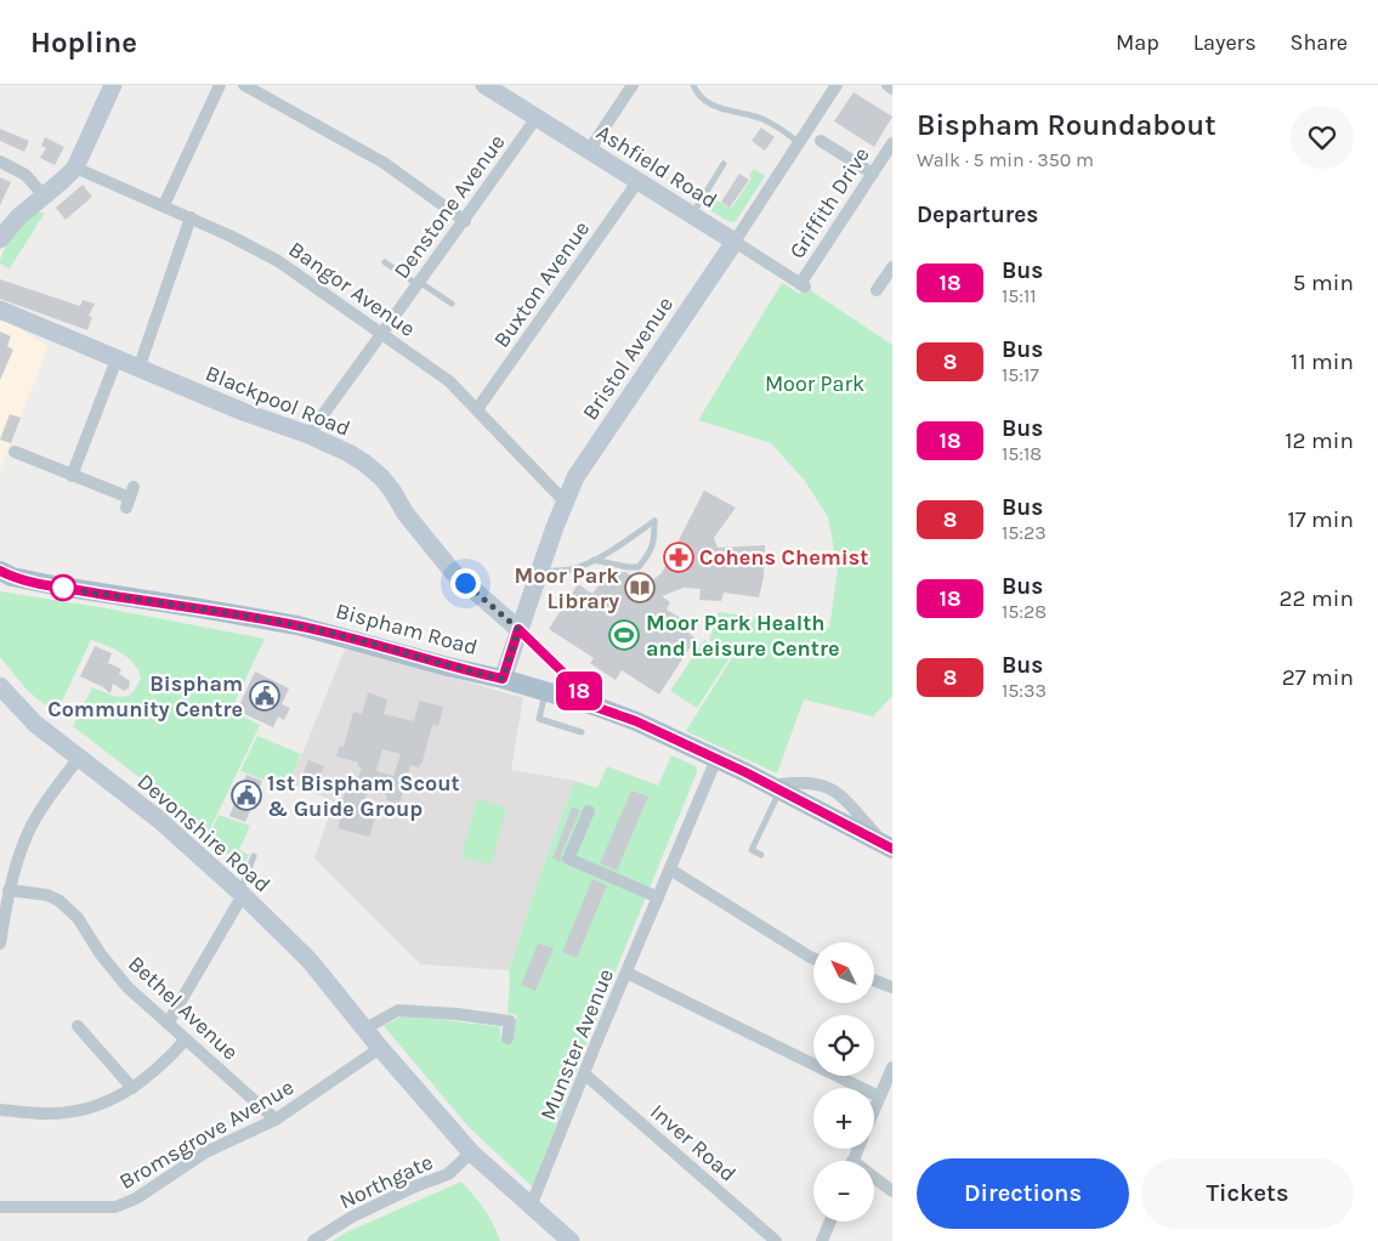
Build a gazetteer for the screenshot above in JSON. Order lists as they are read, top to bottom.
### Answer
{
  "streets": {
    "main road": ["Bispham Road"],
    "street": [
      "Ashfield Road",
      "Griffith Drive",
      "Denstone Avenue",
      "Buxton Avenue",
      "Bangor Avenue",
      "Bristol Avenue",
      "Blackpool Road",
      "Devonshire Road",
      "Bethel Avenue",
      "Munster Avenue",
      "Bromsgrove Avenue",
      "Inver Road",
      "Northgate"
    ]
  },
  "crossings": [
    ["Ashfield Road", "Griffith Drive"],
    ["Ashfield Road", "Denstone Avenue"],
    ["Ashfield Road", "Buxton Avenue"],
    ["Ashfield Road", "Bristol Avenue"],
    ["Denstone Avenue", "Bangor Avenue"],
    ["Denstone Avenue", "Blackpool Road"],
    ["Buxton Avenue", "Bangor Avenue"],
    ["Bangor Avenue", "Bristol Avenue"],
    ["Bristol Avenue", "Blackpool Road"],
    ["Bristol Avenue", "Bispham Road"],
    ["Blackpool Road", "Bispham Road"],
    ["Bispham Road", "Munster Avenue"],
    ["Devonshire Road", "Munster Avenue"],
    ["Devonshire Road", "Bromsgrove Avenue"],
    ["Devonshire Road", "Northgate"],
    ["Bethel Avenue", "Bromsgrove Avenue"],
    ["Munster Avenue", "Inver Road"]
  ],
  "parks": ["Moor Park"],
  "places": {
    "pharmacy": ["Cohens Chemist"],
    "library": ["Moor Park Library"],
    "sports": ["Moor Park Health and Leisure Centre"],
    "public building": ["Bispham Community Centre", "1st Bispham Scout & Guide Group"]
  },
  "lines": ["bus line 18"],
  "north": "top left",
  "page": {
    "header": "Hopline",
    "nav": ["Map", "Layers", "Share"],
    "on_map": "18",
    "heading": [
      ["Bispham Roundabout", "Walk · 5 min · 350 m"],
      "Departures"
    ],
    "list": [
      {
        "mark": "18",
        "name": "Bus",
        "note": "15:11",
        "value": "5 min"
      },
      {
        "mark": "8",
        "name": "Bus",
        "note": "15:17",
        "value": "11 min"
      },
      {
        "mark": "18",
        "name": "Bus",
        "note": "15:18",
        "value": "12 min"
      },
      {
        "mark": "8",
        "name": "Bus",
        "note": "15:23",
        "value": "17 min"
      },
      {
        "mark": "18",
        "name": "Bus",
        "note": "15:28",
        "value": "22 min"
      },
      {
        "mark": "8",
        "name": "Bus",
        "note": "15:33",
        "value": "27 min"
      }
    ],
    "map_buttons": ["+", "−"],
    "buttons": ["Directions", "Tickets"]
  }
}
